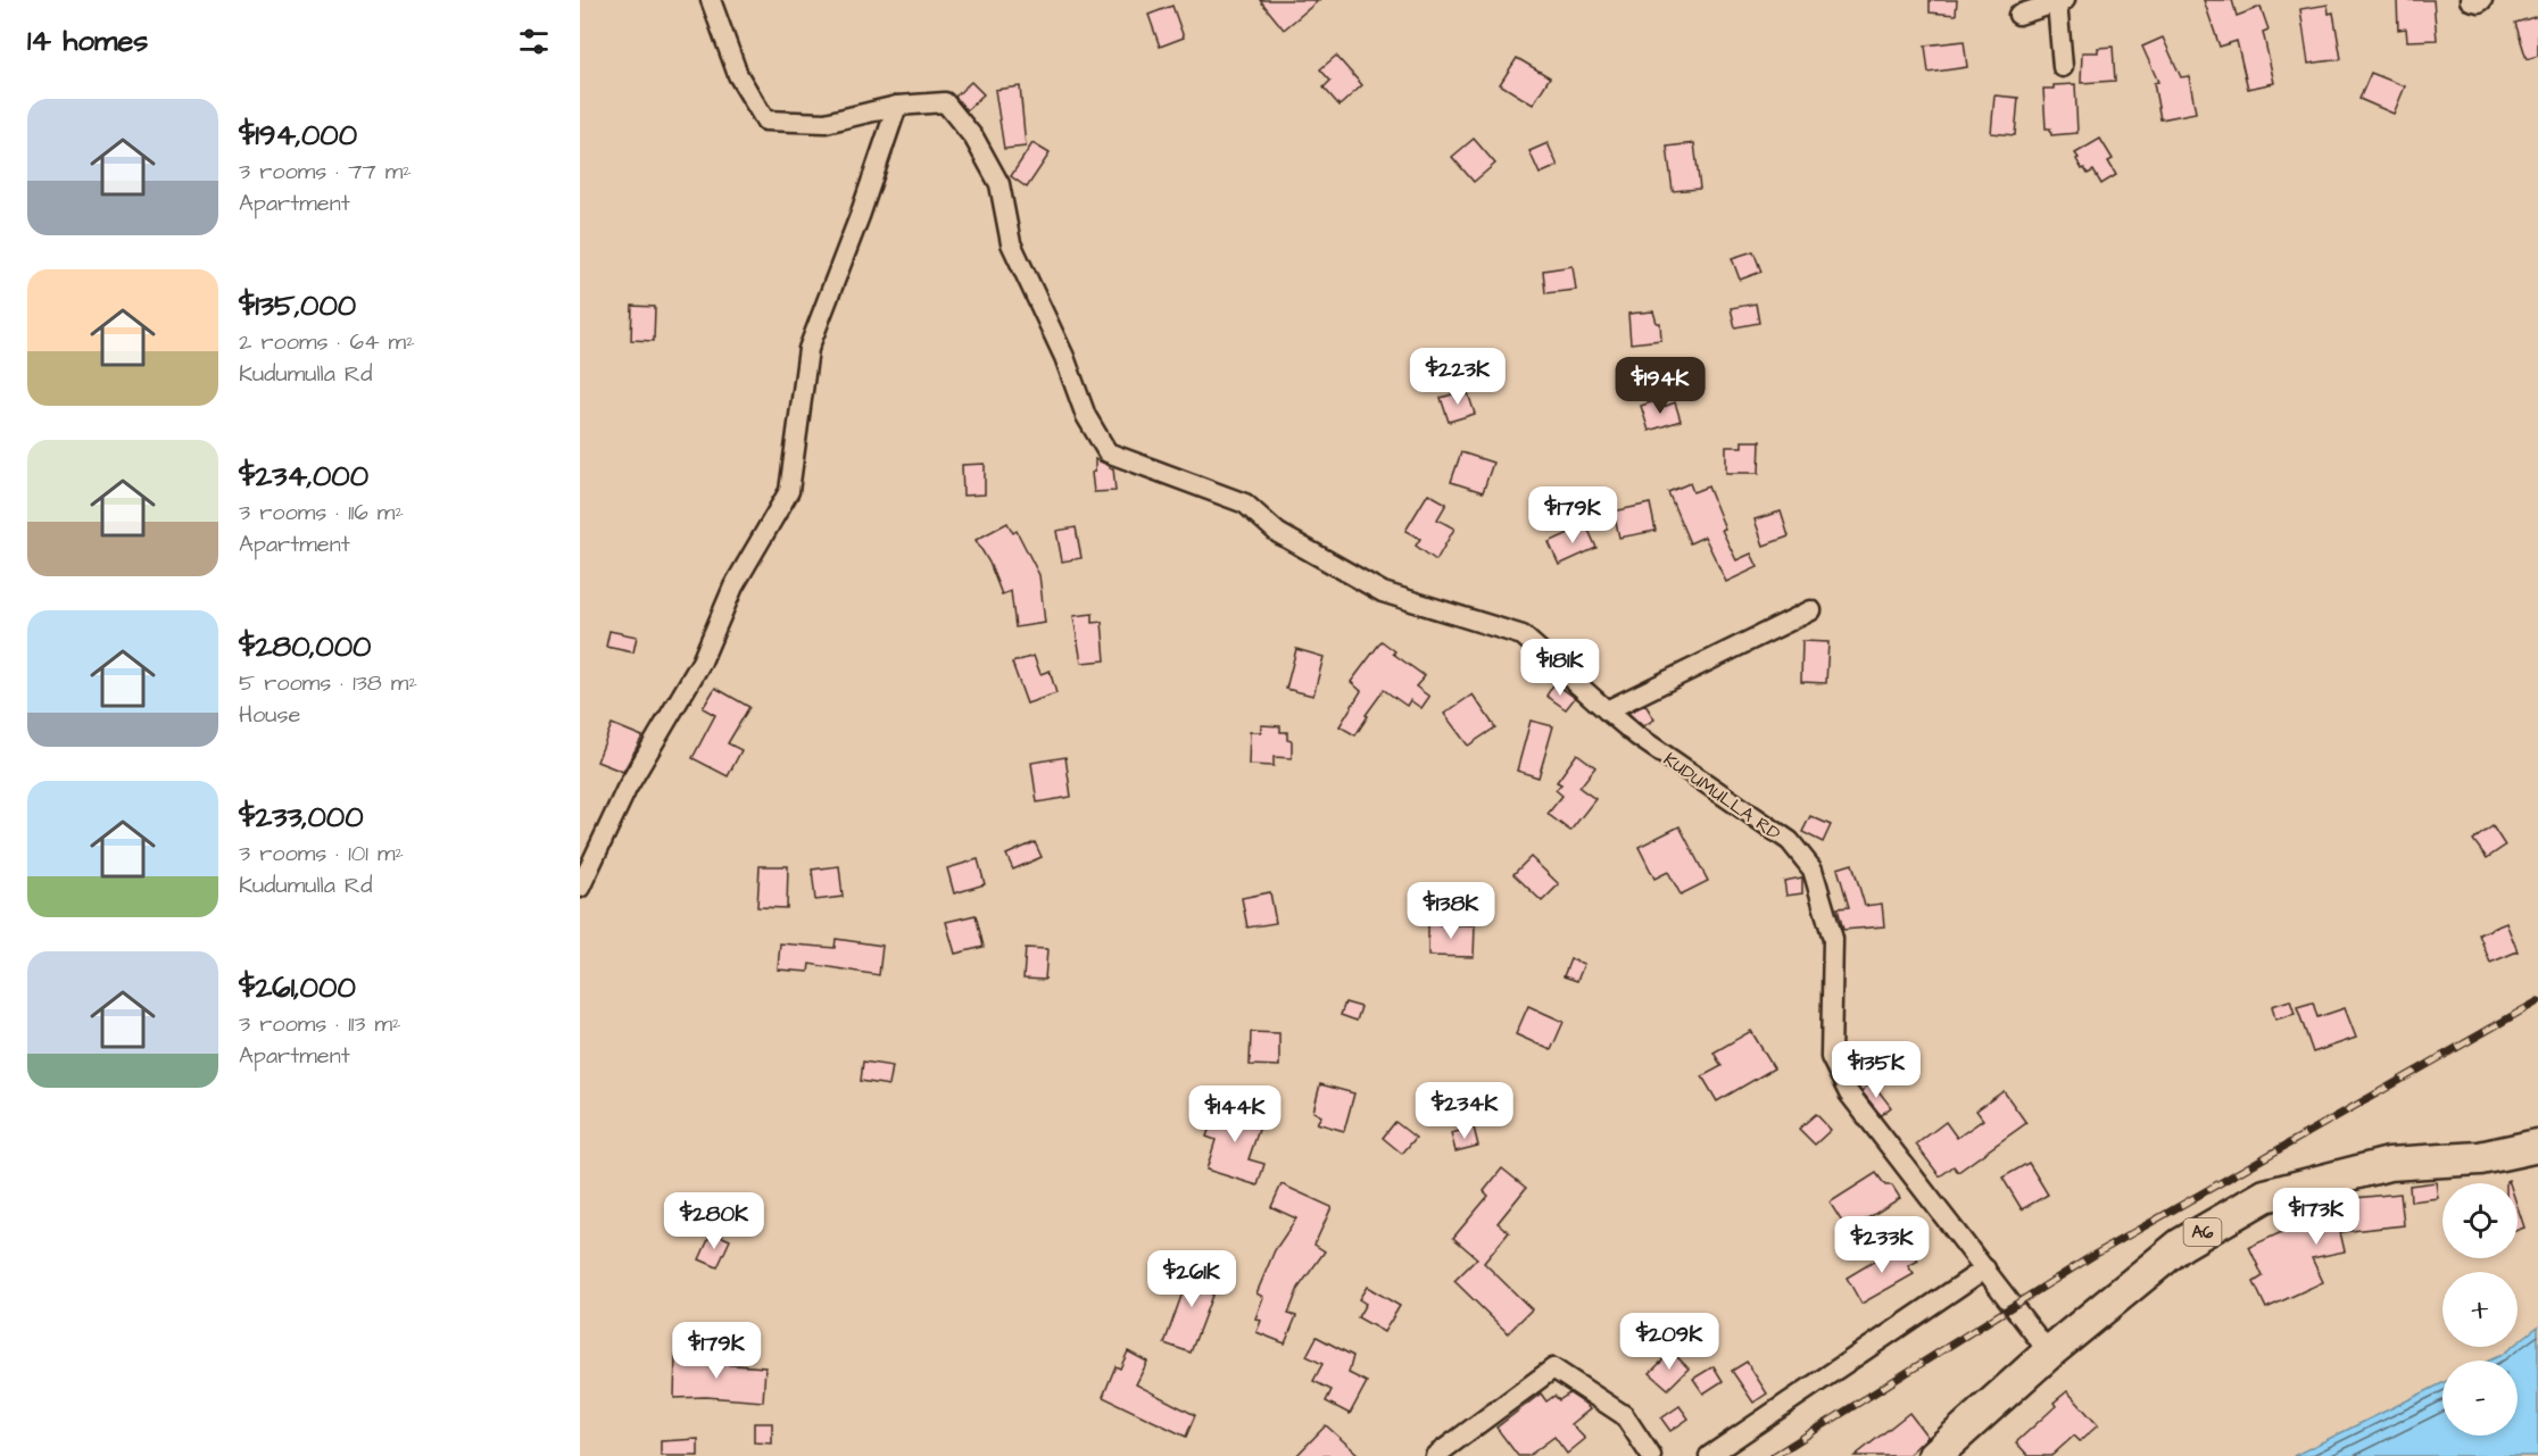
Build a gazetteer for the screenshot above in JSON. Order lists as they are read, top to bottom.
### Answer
{
  "streets": {
    "highway": ["A6"],
    "street": ["KUDUMULLA RD"]
  },
  "crossings": [
    ["KUDUMULLA RD", "A6"]
  ],
  "page": {
    "heading": "14 homes",
    "list": [
      {
        "name": "$194,000",
        "note": "3 rooms · 77 m² · Apartment"
      },
      {
        "name": "$135,000",
        "note": "2 rooms · 64 m² · Kudumulla Rd"
      },
      {
        "name": "$234,000",
        "note": "3 rooms · 116 m² · Apartment"
      },
      {
        "name": "$280,000",
        "note": "5 rooms · 138 m² · House"
      },
      {
        "name": "$233,000",
        "note": "3 rooms · 101 m² · Kudumulla Rd"
      },
      {
        "name": "$261,000",
        "note": "3 rooms · 113 m² · Apartment"
      }
    ],
    "price": [
      "$223K",
      "$194K",
      "$179K",
      "$181K",
      "$138K",
      "$135K",
      "$234K",
      "$144K",
      "$173K",
      "$280K",
      "$233K",
      "$261K",
      "$209K",
      "$179K"
    ],
    "map_buttons": ["+", "−"]
  }
}
